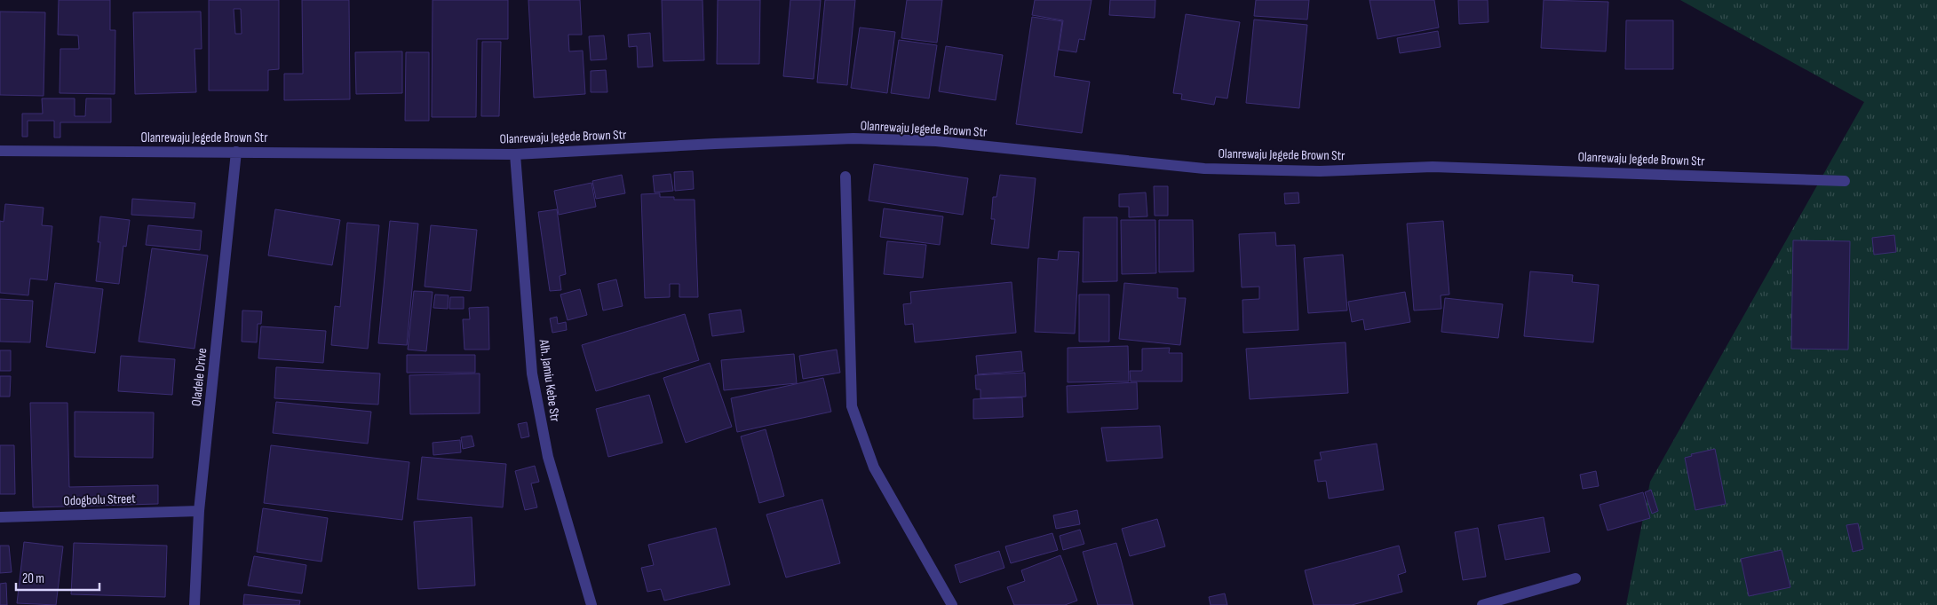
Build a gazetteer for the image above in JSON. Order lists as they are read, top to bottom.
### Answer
{
  "streets": {
    "street": [
      "Olanrewaju Jegede Brown Str",
      "Oladele Drive",
      "Alh. Jamiu Kebe Str",
      "Odogbolu Street"
    ]
  },
  "crossings": [
    ["Olanrewaju Jegede Brown Str", "Oladele Drive"],
    ["Olanrewaju Jegede Brown Str", "Alh. Jamiu Kebe Str"],
    ["Oladele Drive", "Odogbolu Street"]
  ],
  "scale_bar": "20 m"
}
